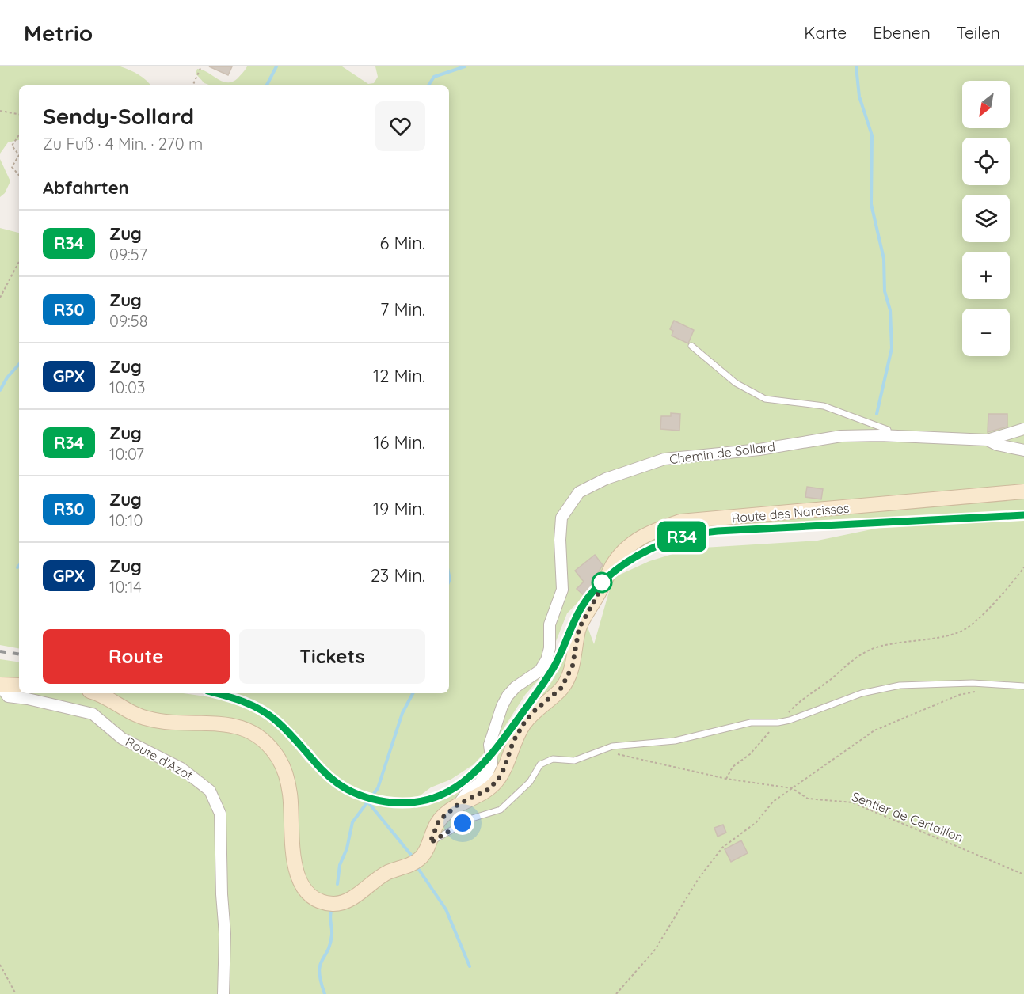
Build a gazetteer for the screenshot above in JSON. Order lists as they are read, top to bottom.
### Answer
{
  "streets": {
    "street": ["Chemin de Sollard", "Route des Narcisses", "Route d'Azot"],
    "path": ["Sentier de Certaillon"]
  },
  "crossings": [
    ["Chemin de Sollard", "Route des Narcisses"]
  ],
  "north": "bottom left",
  "page": {
    "header": "Metrio",
    "nav": ["Karte", "Ebenen", "Teilen"],
    "on_map": "R34",
    "map_buttons": ["+", "−"],
    "heading": [
      ["Sendy-Sollard", "Zu Fuß · 4 Min. · 270 m"],
      "Abfahrten"
    ],
    "list": [
      {
        "mark": "R34",
        "name": "Zug",
        "note": "09:57",
        "value": "6 Min."
      },
      {
        "mark": "R30",
        "name": "Zug",
        "note": "09:58",
        "value": "7 Min."
      },
      {
        "mark": "GPX",
        "name": "Zug",
        "note": "10:03",
        "value": "12 Min."
      },
      {
        "mark": "R34",
        "name": "Zug",
        "note": "10:07",
        "value": "16 Min."
      },
      {
        "mark": "R30",
        "name": "Zug",
        "note": "10:10",
        "value": "19 Min."
      },
      {
        "mark": "GPX",
        "name": "Zug",
        "note": "10:14",
        "value": "23 Min."
      }
    ],
    "buttons": ["Route", "Tickets"]
  }
}
